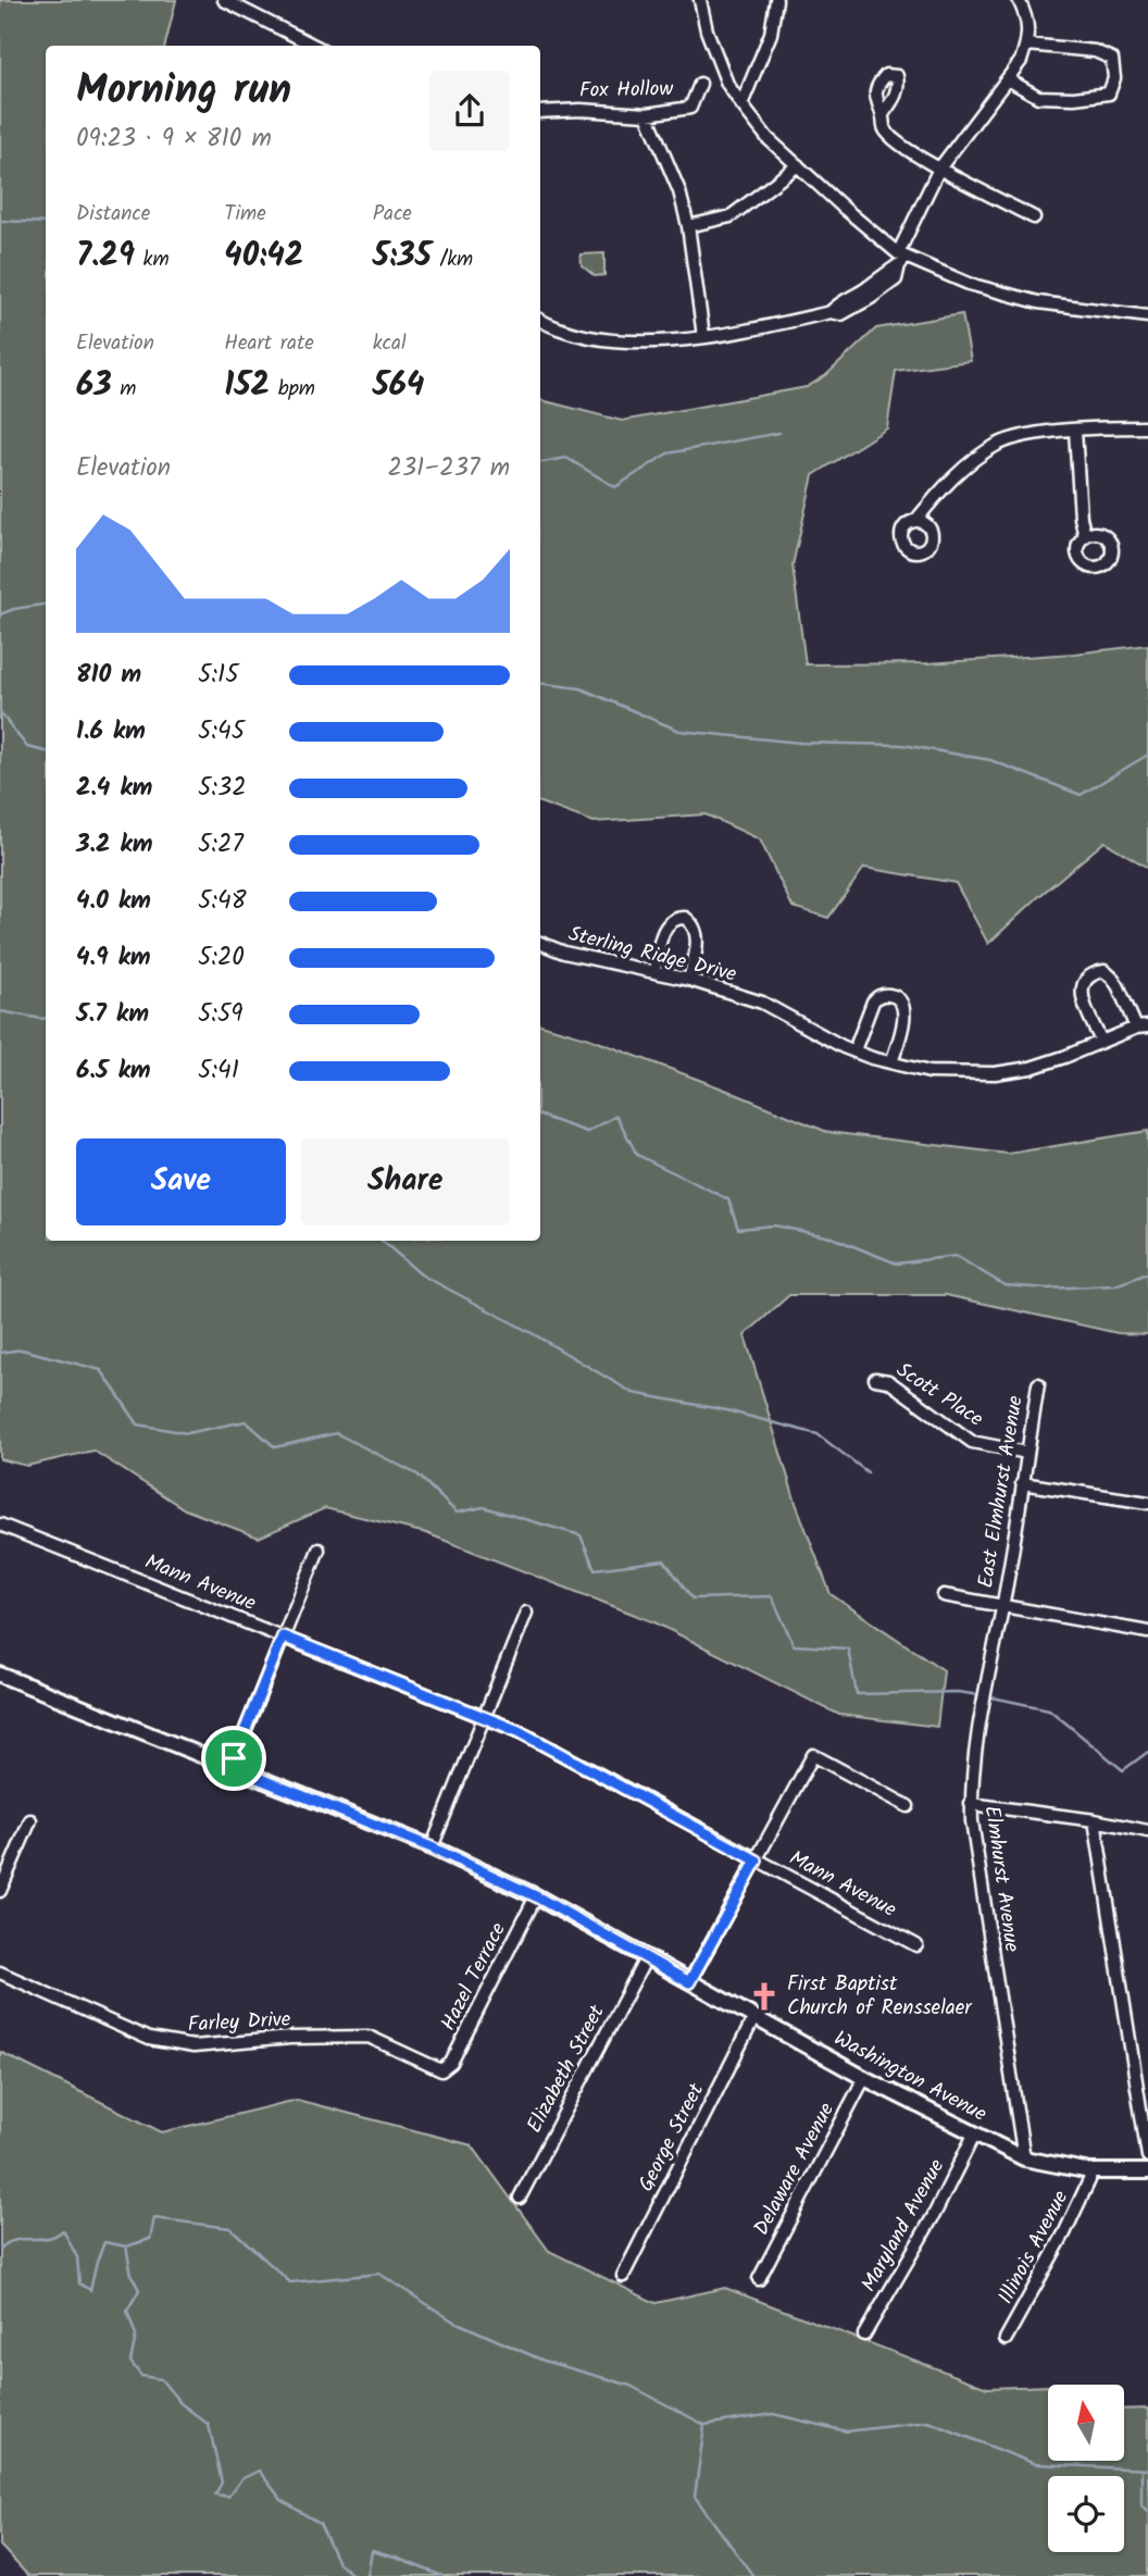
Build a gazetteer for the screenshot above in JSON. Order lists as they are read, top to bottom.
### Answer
{
  "streets": {
    "street": [
      "Fox Hollow",
      "Sterling Ridge Drive",
      "Scott Place",
      "East Elmhurst Avenue",
      "Mann Avenue",
      "Elmhurst Avenue",
      "Hazel Terrace",
      "Farley Drive",
      "Elizabeth Street",
      "Washington Avenue",
      "George Street",
      "Delaware Avenue",
      "Maryland Avenue",
      "Illinois Avenue"
    ]
  },
  "crossings": [
    ["Scott Place", "East Elmhurst Avenue"],
    ["East Elmhurst Avenue", "Elmhurst Avenue"],
    ["Elmhurst Avenue", "Washington Avenue"],
    ["Hazel Terrace", "Farley Drive"],
    ["Hazel Terrace", "Washington Avenue"],
    ["Elizabeth Street", "Washington Avenue"],
    ["Washington Avenue", "George Street"],
    ["Washington Avenue", "Delaware Avenue"],
    ["Washington Avenue", "Maryland Avenue"],
    ["Washington Avenue", "Illinois Avenue"]
  ],
  "places": {
    "church": ["First Baptist Church of Rensselaer"]
  },
  "north": "top",
  "page": {
    "heading": ["Morning run", "09:23 · 9 × 810 m"],
    "stats": [
      ["Distance", "7.29 km"],
      ["Time", "40:42"],
      ["Pace", "5:35 /km"],
      ["Elevation", "63 m"],
      ["Heart rate", "152 bpm"],
      ["kcal", "564"]
    ],
    "chart": ["Elevation", "231–237 m"],
    "list": [
      {
        "name": "810 m",
        "note": "5:15"
      },
      {
        "name": "1.6 km",
        "note": "5:45"
      },
      {
        "name": "2.4 km",
        "note": "5:32"
      },
      {
        "name": "3.2 km",
        "note": "5:27"
      },
      {
        "name": "4.0 km",
        "note": "5:48"
      },
      {
        "name": "4.9 km",
        "note": "5:20"
      },
      {
        "name": "5.7 km",
        "note": "5:59"
      },
      {
        "name": "6.5 km",
        "note": "5:41"
      }
    ],
    "buttons": ["Save", "Share"]
  }
}
